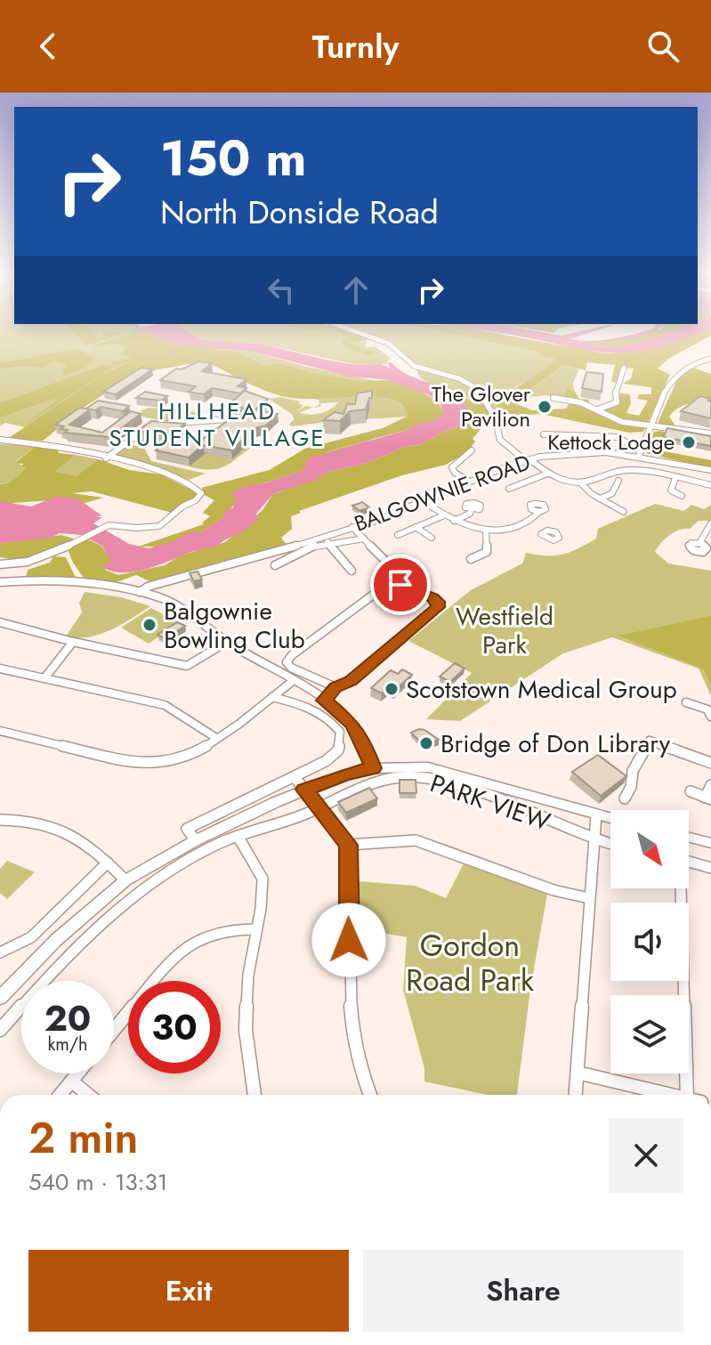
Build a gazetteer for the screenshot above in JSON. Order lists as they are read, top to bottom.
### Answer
{
  "streets": {
    "street": ["BALGOWNIE ROAD", "PARK VIEW"]
  },
  "districts": ["HILLHEAD STUDENT VILLAGE"],
  "parks": ["Westfield Park", "Gordon Road Park"],
  "places": [
    "The Glover Pavilion",
    "Kettock Lodge",
    "Balgownie Bowling Club",
    "Scotstown Medical Group",
    "Bridge of Don Library"
  ],
  "north": "bottom right",
  "page": {
    "header": "Turnly",
    "turn": ["150 m", "North Donside Road"],
    "speed": "20 km/h",
    "limit": "30",
    "heading": ["2 min", "540 m · 13:31"],
    "buttons": ["Exit", "Share"]
  }
}
